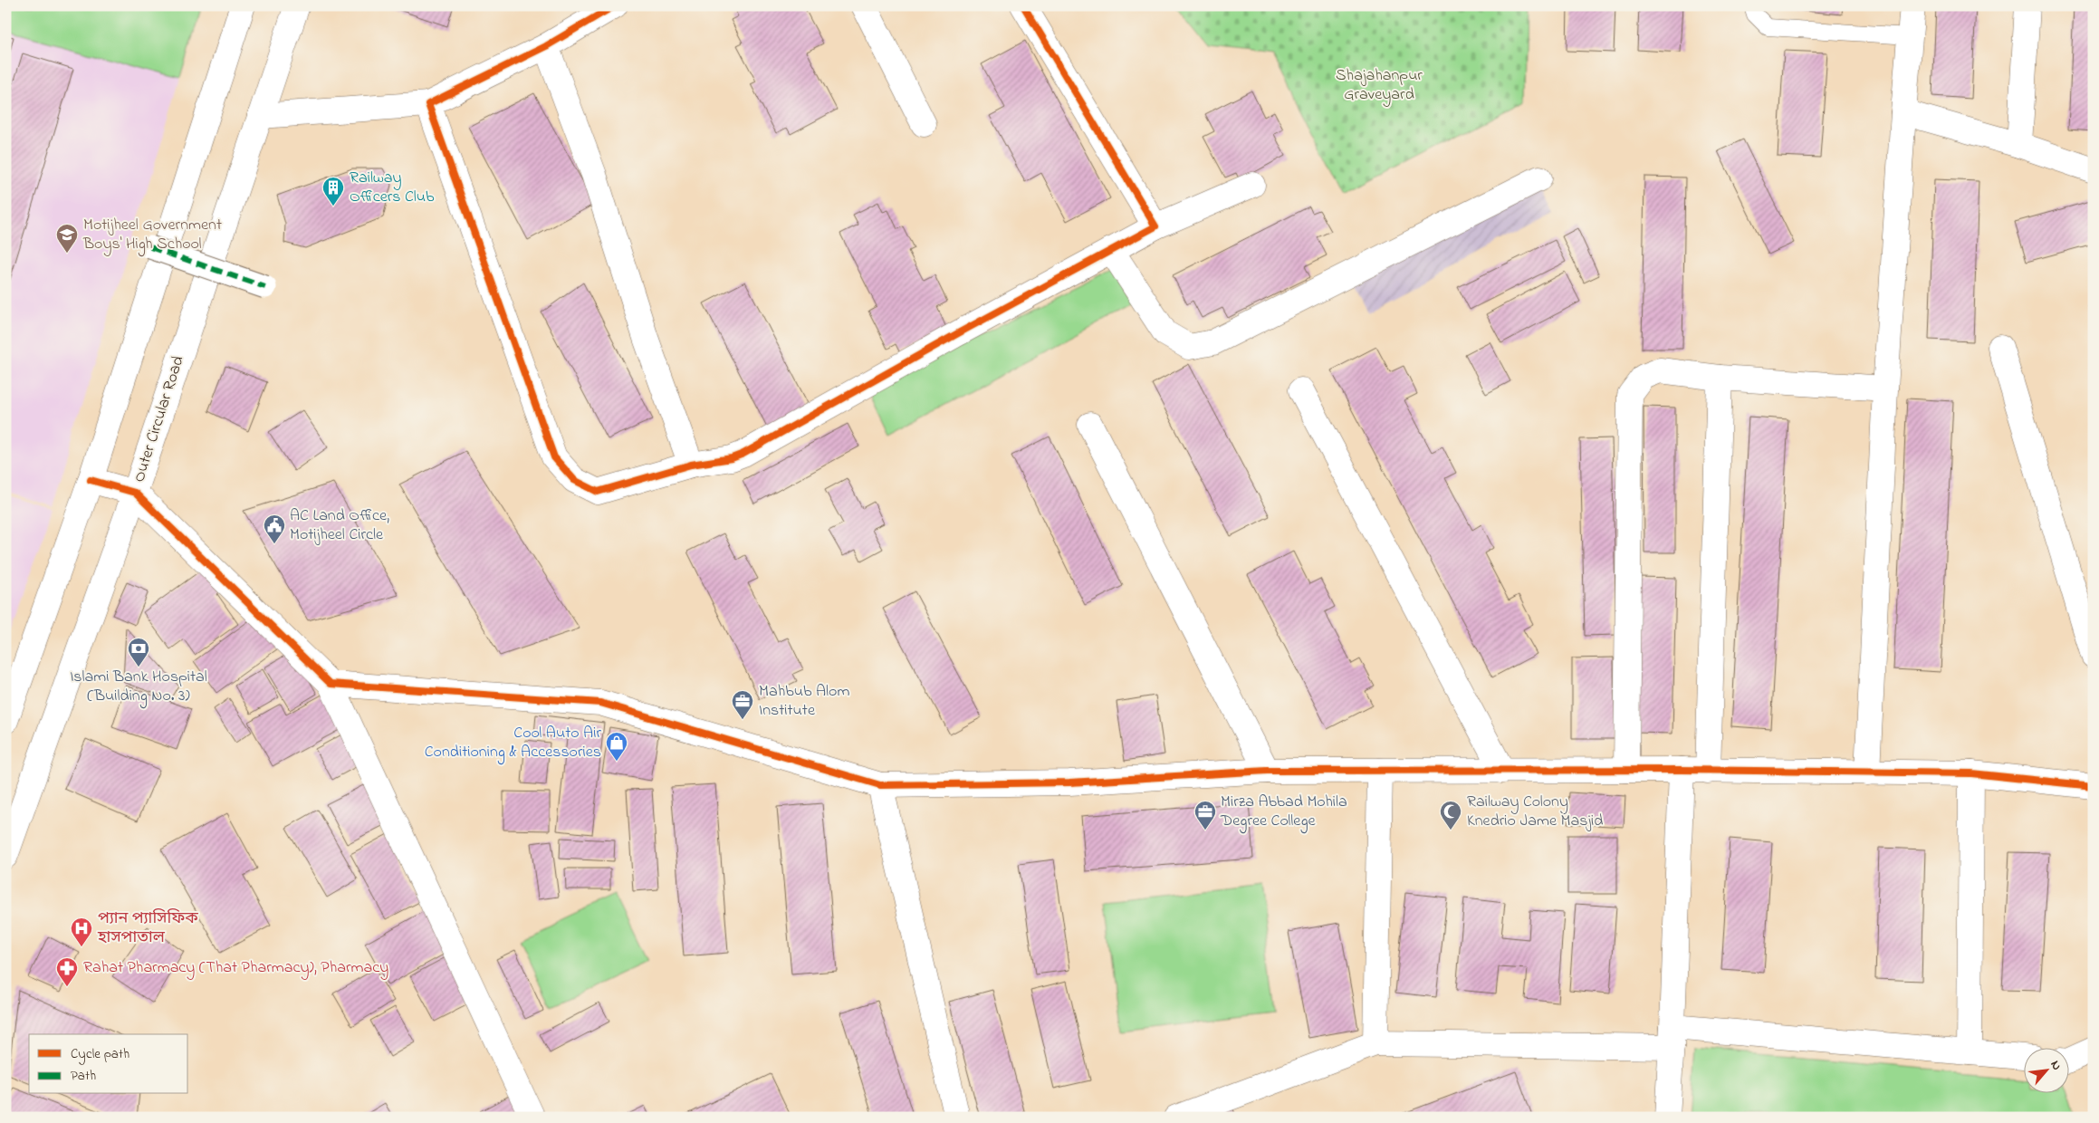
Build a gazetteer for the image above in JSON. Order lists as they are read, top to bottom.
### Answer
{
  "streets": {
    "street": ["Outer Circular Road"]
  },
  "parks": ["Shajahanpur Graveyard"],
  "places": {
    "building": ["Railway Officers Club"],
    "school or university": ["Motijheel Government Boys' High School"],
    "public building": ["AC Land Office, Motijheel Circle"],
    "bank": ["Islami Bank Hospital (Building No. 3)"],
    "office": ["Mahbub Alom Institute", "Mirza Abbad Mohila Degree College"],
    "shop": ["Cool Auto Air Conditioning & Accessories"],
    "mosque": ["Railway Colony Knedrio Jame Masjid"],
    "hospital": ["প্যান প্যাসিফিক হাসপাতাল"],
    "pharmacy": ["Rahat Pharmacy (That Pharmacy), Pharmacy"]
  },
  "legend": ["Cycle path", "Path"],
  "north": "top right"
}
